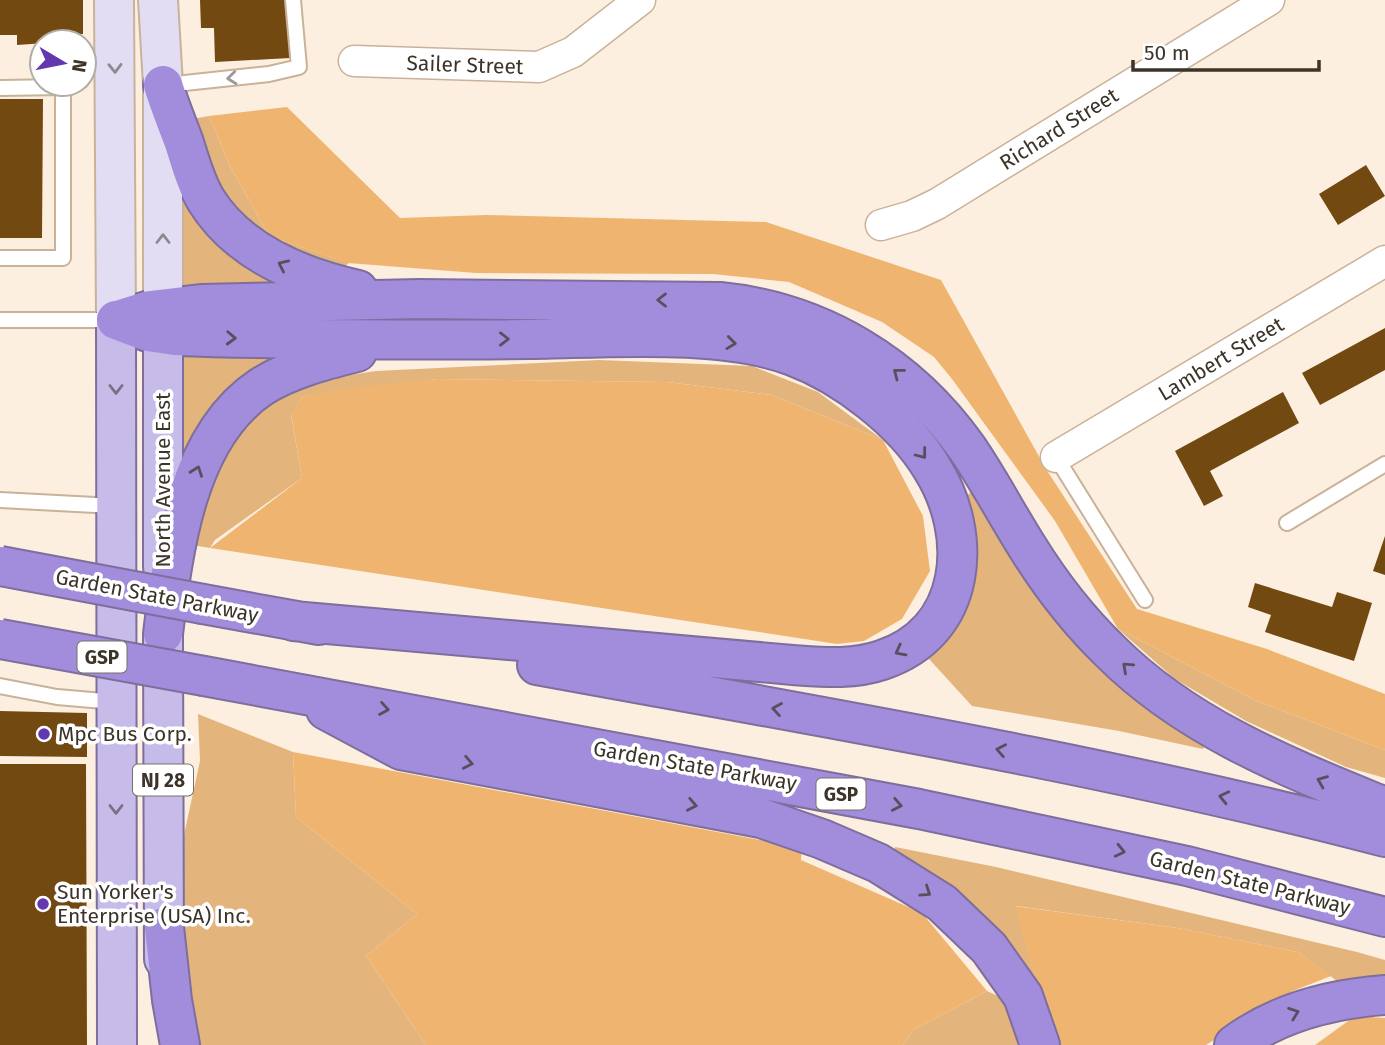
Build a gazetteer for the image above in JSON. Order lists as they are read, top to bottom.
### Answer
{
  "streets": {
    "highway": ["Garden State Parkway", "GSP"],
    "main road": ["North Avenue East", "NJ 28"],
    "street": ["Sailer Street", "Richard Street", "Lambert Street"]
  },
  "places": ["Mpc Bus Corp.", "Sun Yorker's Enterprise (USA) Inc."],
  "scale_bar": "50 m",
  "north": "right"
}
